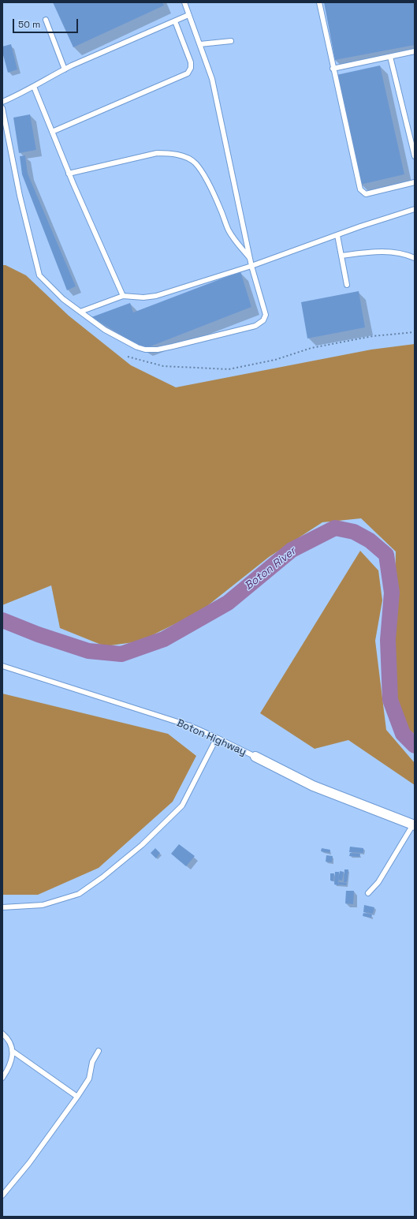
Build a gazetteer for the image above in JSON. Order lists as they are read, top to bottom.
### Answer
{
  "streets": {
    "street": ["Boton Highway"]
  },
  "water": ["Boton River"],
  "scale_bar": "50 m"
}
